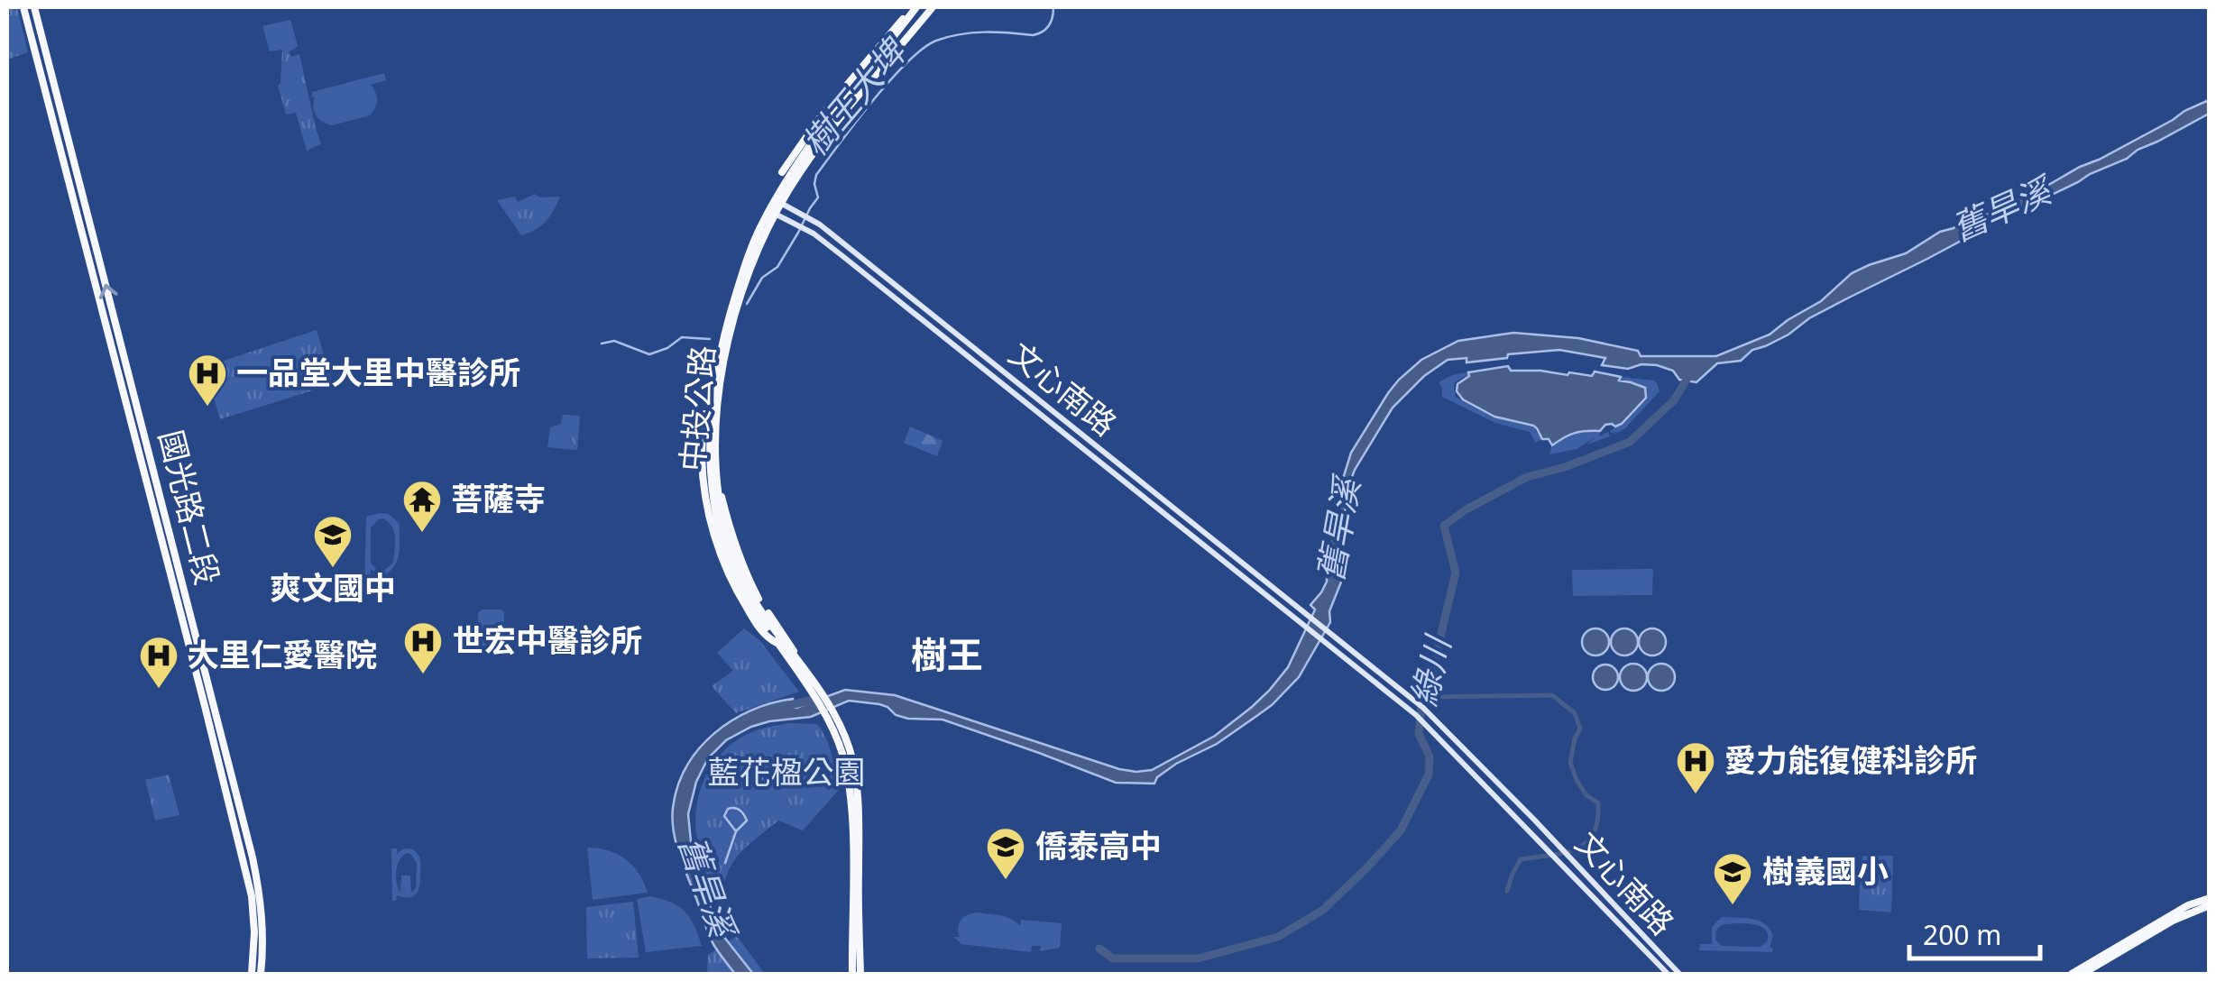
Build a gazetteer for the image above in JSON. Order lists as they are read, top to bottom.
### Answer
{
  "streets": {
    "main road": ["文心南路", "中投公路", "國光路二段"]
  },
  "districts": ["樹王"],
  "water": ["樹王大埤", "舊旱溪", "綠川"],
  "parks": ["藍花楹公園"],
  "places": {
    "hospital": [
      "一品堂大里中醫診所",
      "世宏中醫診所",
      "大里仁愛醫院",
      "愛力能復健科診所"
    ],
    "temple": ["菩薩寺"],
    "school or university": ["爽文國中", "僑泰高中", "樹義國小"]
  },
  "scale_bar": "200 m"
}
